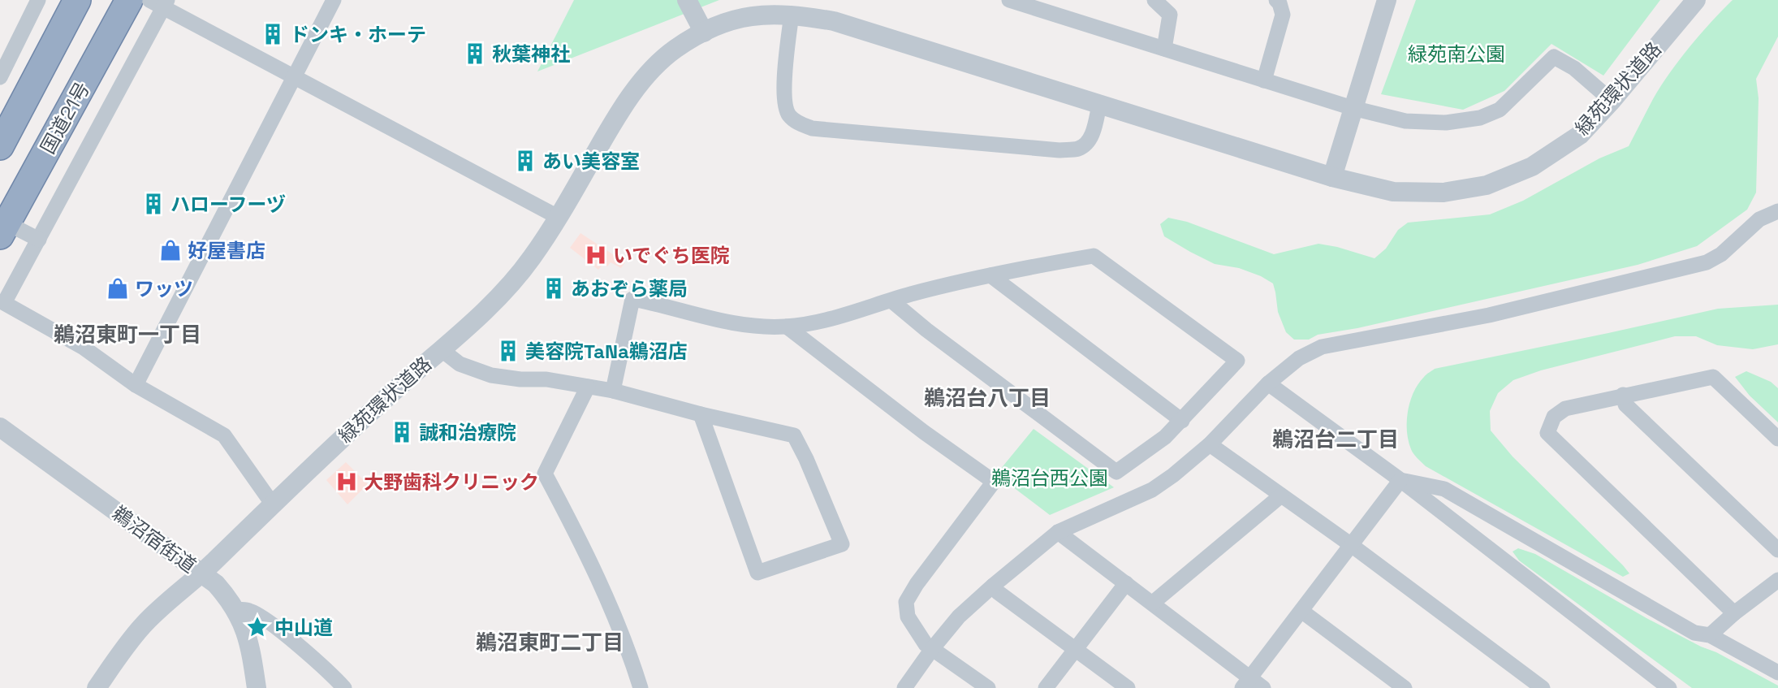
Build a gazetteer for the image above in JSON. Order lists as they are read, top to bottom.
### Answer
{
  "streets": {
    "highway": ["国道21号"],
    "street": ["緑苑環状道路", "鵜沼宿街道"]
  },
  "crossings": [
    ["緑苑環状道路", "鵜沼宿街道"]
  ],
  "districts": [
    "鵜沼東町一丁目",
    "鵜沼台八丁目",
    "鵜沼台二丁目",
    "鵜沼東町二丁目"
  ],
  "parks": ["緑苑南公園", "鵜沼台西公園"],
  "places": {
    "building": [
      "ドンキ・ホーテ",
      "秋葉神社",
      "あい美容室",
      "ハローフーヅ",
      "あおぞら薬局",
      "美容院TaNa鵜沼店",
      "誠和治療院"
    ],
    "shop": ["好屋書店", "ワッツ"],
    "hospital": ["いでぐち医院", "大野歯科クリニック"],
    "place": ["中山道"]
  }
}
